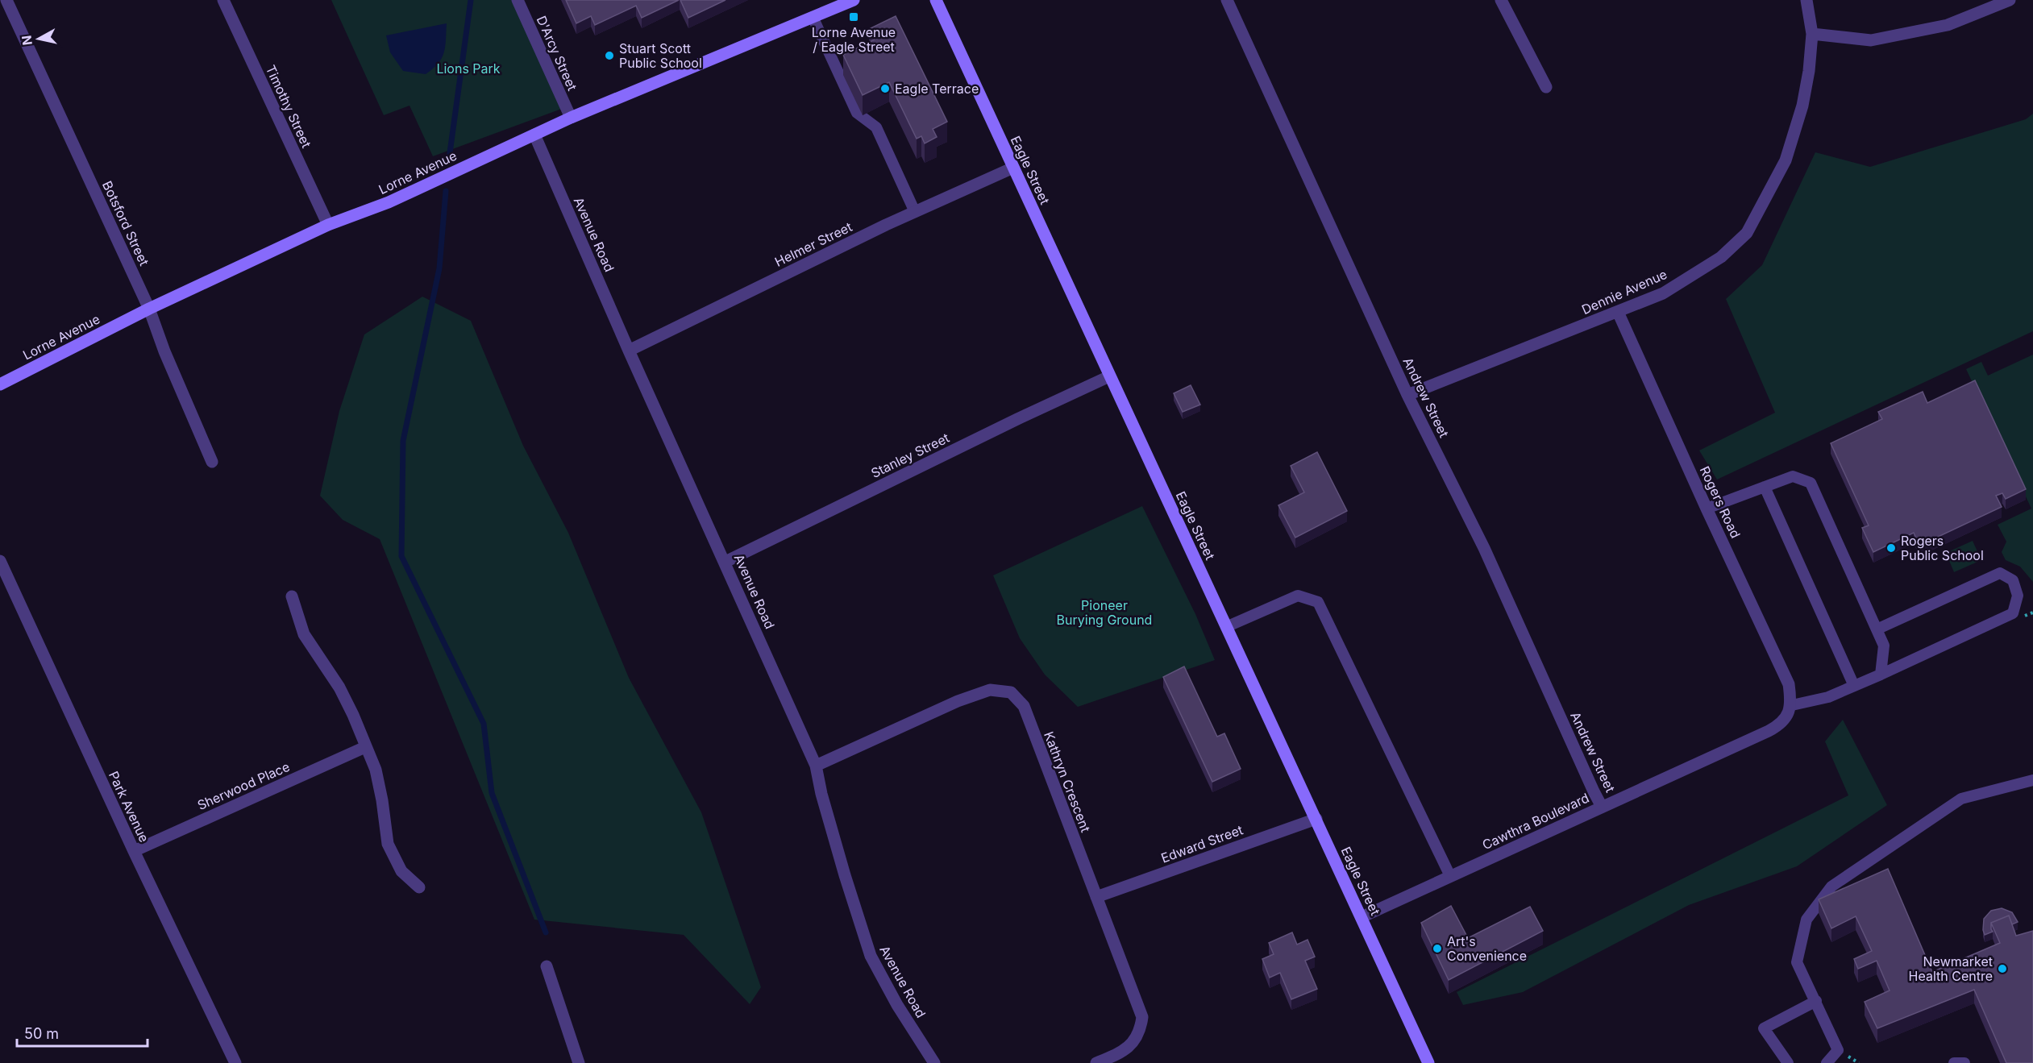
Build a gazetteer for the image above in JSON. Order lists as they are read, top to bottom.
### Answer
{
  "streets": {
    "main road": ["Eagle Street", "Lorne Avenue"],
    "street": [
      "D'Arcy Street",
      "Timothy Street",
      "Botsford Street",
      "Avenue Road",
      "Helmer Street",
      "Dennie Avenue",
      "Andrew Street",
      "Stanley Street",
      "Rogers Road",
      "Kathryn Crescent",
      "Sherwood Place",
      "Park Avenue",
      "Cawthra Boulevard",
      "Edward Street"
    ]
  },
  "crossings": [
    ["D'Arcy Street", "Lorne Avenue"],
    ["Timothy Street", "Lorne Avenue"],
    ["Eagle Street", "Helmer Street"],
    ["Eagle Street", "Stanley Street"],
    ["Eagle Street", "Cawthra Boulevard"],
    ["Eagle Street", "Edward Street"],
    ["Lorne Avenue", "Botsford Street"],
    ["Lorne Avenue", "Avenue Road"],
    ["Avenue Road", "Helmer Street"],
    ["Avenue Road", "Stanley Street"],
    ["Avenue Road", "Kathryn Crescent"],
    ["Dennie Avenue", "Andrew Street"],
    ["Dennie Avenue", "Rogers Road"],
    ["Andrew Street", "Cawthra Boulevard"],
    ["Rogers Road", "Cawthra Boulevard"],
    ["Kathryn Crescent", "Edward Street"],
    ["Sherwood Place", "Park Avenue"]
  ],
  "parks": ["Lions Park", "Pioneer Burying Ground"],
  "places": {
    "transit": ["Lorne Avenue / Eagle Street"],
    "other": [
      "Stuart Scott Public School",
      "Eagle Terrace",
      "Rogers Public School",
      "Art's Convenience",
      "Newmarket Health Centre"
    ]
  },
  "scale_bar": "50 m",
  "north": "left"
}
